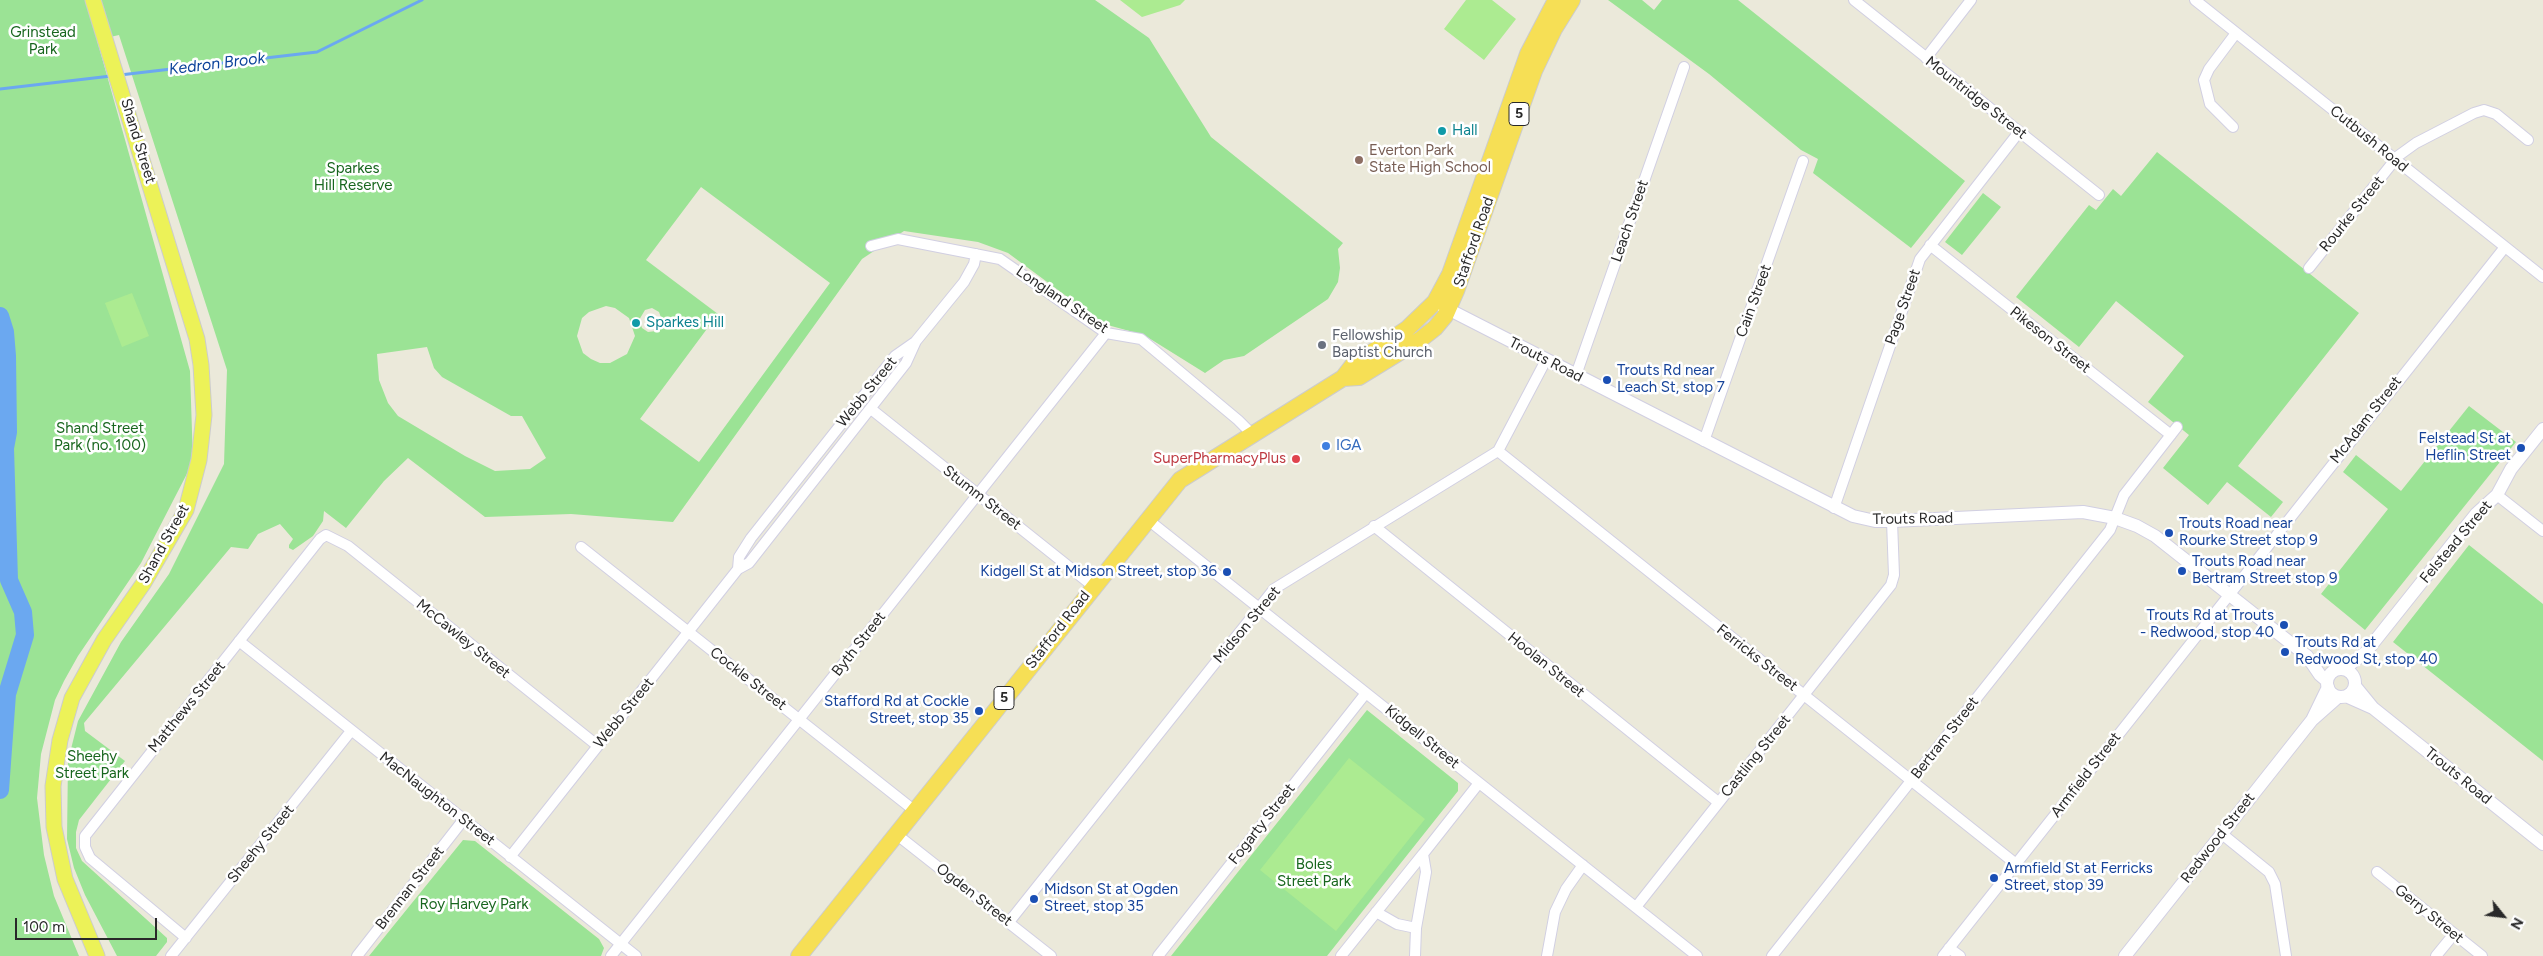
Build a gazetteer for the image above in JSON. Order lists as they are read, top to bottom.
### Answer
{
  "streets": {
    "highway": ["5", "Stafford Road"],
    "main road": ["Shand Street"],
    "street": [
      "Mountridge Street",
      "Cutbush Road",
      "Rourke Street",
      "Leach Street",
      "Longland Street",
      "Cain Street",
      "Page Street",
      "Pikeson Street",
      "Trouts Road",
      "Webb Street",
      "McAdam Street",
      "Stumm Street",
      "Felstead Street",
      "Midson Street",
      "McCawley Street",
      "Byth Street",
      "Ferricks Street",
      "Hoolan Street",
      "Cockle Street",
      "Matthews Street",
      "Kidgell Street",
      "Bertram Street",
      "Castling Street",
      "Armfield Street",
      "MacNaughton Street",
      "Fogarty Street",
      "Redwood Street",
      "Sheehy Street",
      "Brennan Street",
      "Ogden Street",
      "Gerry Street"
    ]
  },
  "crossings": [
    ["Mountridge Street", "Page Street"],
    ["Cutbush Road", "Rourke Street"],
    ["Cutbush Road", "McAdam Street"],
    ["Leach Street", "Trouts Road"],
    ["Stafford Road", "Longland Street"],
    ["Stafford Road", "Trouts Road"],
    ["Stafford Road", "Stumm Street"],
    ["Stafford Road", "Cockle Street"],
    ["Stafford Road", "Kidgell Street"],
    ["Stafford Road", "Ogden Street"],
    ["Longland Street", "Webb Street"],
    ["Longland Street", "Byth Street"],
    ["Cain Street", "Trouts Road"],
    ["Page Street", "Pikeson Street"],
    ["Page Street", "Trouts Road"],
    ["Pikeson Street", "Trouts Road"],
    ["Pikeson Street", "Bertram Street"],
    ["Trouts Road", "McAdam Street"],
    ["Trouts Road", "Felstead Street"],
    ["Trouts Road", "Bertram Street"],
    ["Trouts Road", "Castling Street"],
    ["Trouts Road", "Armfield Street"],
    ["Trouts Road", "Redwood Street"],
    ["Webb Street", "Stumm Street"],
    ["Webb Street", "McCawley Street"],
    ["Webb Street", "Cockle Street"],
    ["Webb Street", "MacNaughton Street"],
    ["McAdam Street", "Armfield Street"],
    ["Stumm Street", "Byth Street"],
    ["Felstead Street", "Redwood Street"],
    ["Midson Street", "Ferricks Street"],
    ["Midson Street", "Hoolan Street"],
    ["Midson Street", "Kidgell Street"],
    ["Midson Street", "Ogden Street"],
    ["McCawley Street", "Matthews Street"],
    ["Byth Street", "Cockle Street"],
    ["Byth Street", "MacNaughton Street"],
    ["Ferricks Street", "Bertram Street"],
    ["Ferricks Street", "Castling Street"],
    ["Ferricks Street", "Armfield Street"],
    ["Hoolan Street", "Castling Street"],
    ["Matthews Street", "MacNaughton Street"],
    ["Matthews Street", "Sheehy Street"],
    ["Kidgell Street", "Castling Street"],
    ["Kidgell Street", "Fogarty Street"],
    ["MacNaughton Street", "Sheehy Street"],
    ["MacNaughton Street", "Brennan Street"]
  ],
  "water": ["Kedron Brook"],
  "parks": [
    "Grinstead Park",
    "Sparkes Hill Reserve",
    "Shand Street Park (no. 100)",
    "Sheehy Street Park",
    "Boles Street Park",
    "Roy Harvey Park"
  ],
  "places": [
    "Hall",
    "Everton Park State High School",
    "Sparkes Hill",
    "Fellowship Baptist Church",
    "Trouts Rd near Leach St, stop 7",
    "IGA",
    "Felstead St at Heflin Street",
    "SuperPharmacyPlus",
    "Trouts Road near Rourke Street stop 9",
    "Trouts Road near Bertram Street stop 9",
    "Kidgell St at Midson Street, stop 36",
    "Trouts Rd at Trouts - Redwood, stop 40",
    "Trouts Rd at Redwood St, stop 40",
    "Stafford Rd at Cockle Street, stop 35",
    "Armfield St at Ferricks Street, stop 39",
    "Midson St at Ogden Street, stop 35"
  ],
  "scale_bar": "100 m",
  "north": "bottom right"
}
